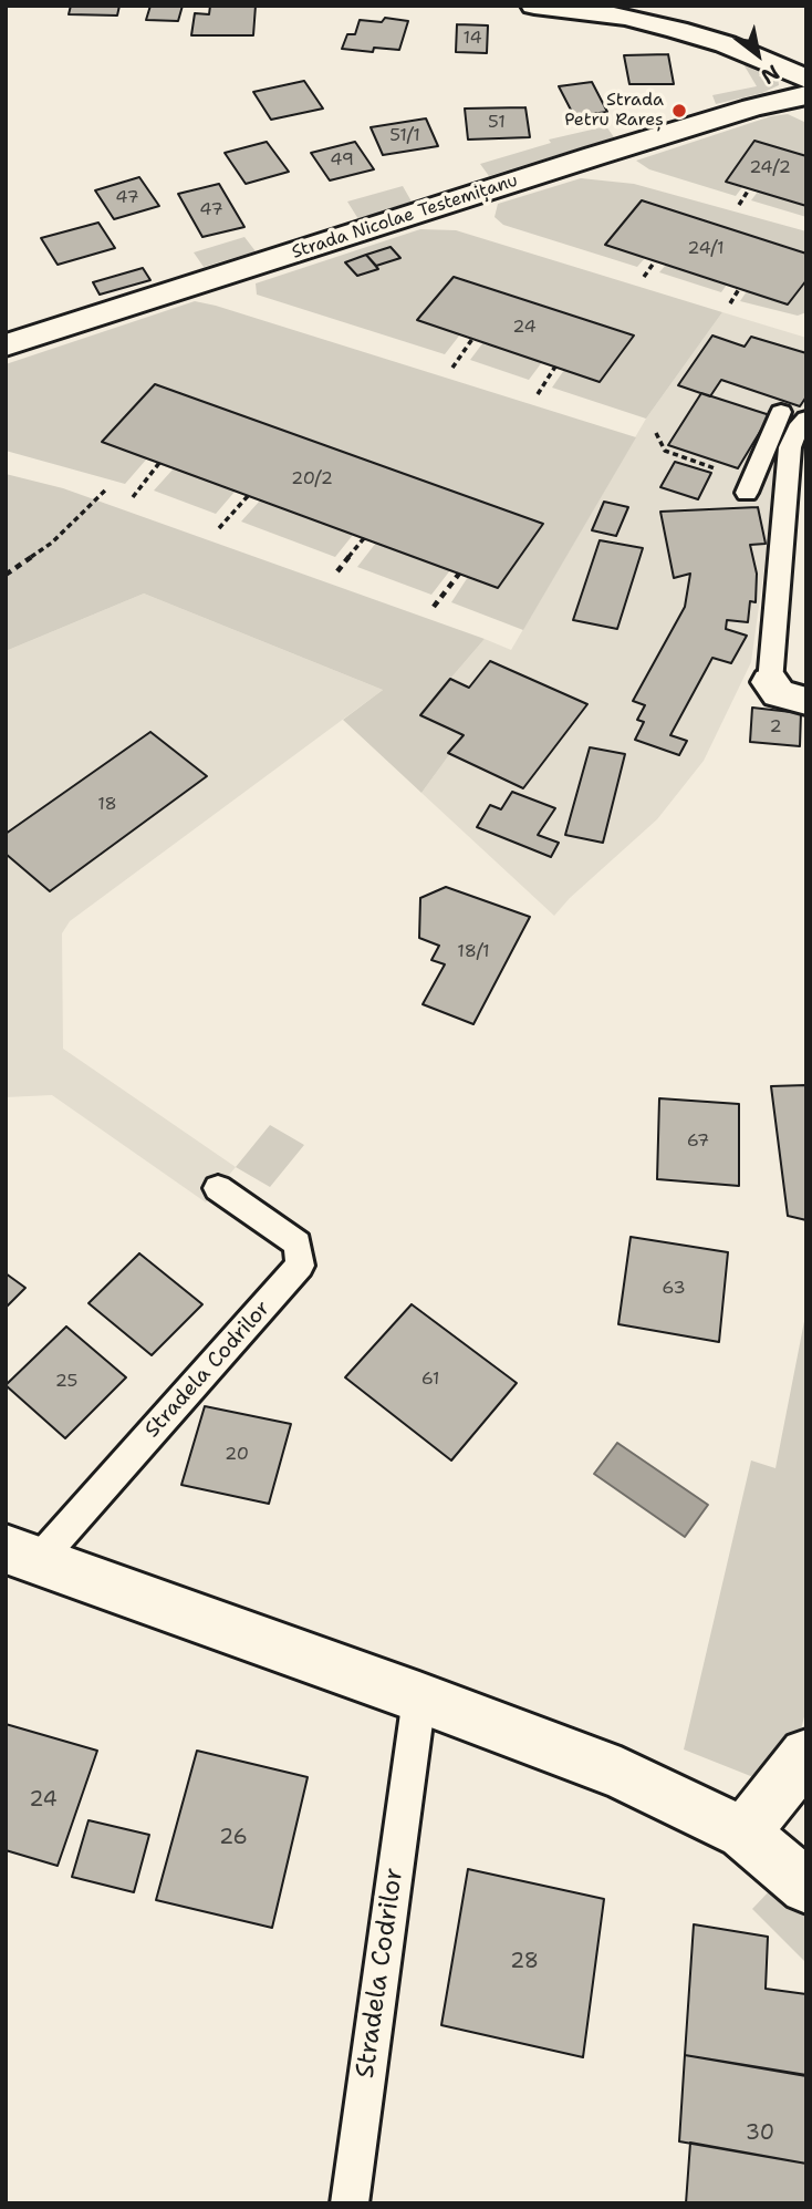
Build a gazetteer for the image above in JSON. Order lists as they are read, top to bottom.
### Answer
{
  "streets": {
    "street": ["Strada Nicolae Testemițanu", "Stradela Codrilor"]
  },
  "places": ["Strada Petru Rareș"],
  "house_numbers": [
    "14",
    "51",
    "51/1",
    "49",
    "24/2",
    "47",
    "47",
    "24/1",
    "24",
    "20/2",
    "2",
    "18",
    "18/1",
    "67",
    "63",
    "61",
    "25",
    "20",
    "24",
    "26",
    "28",
    "30"
  ],
  "north": "bottom right"
}
